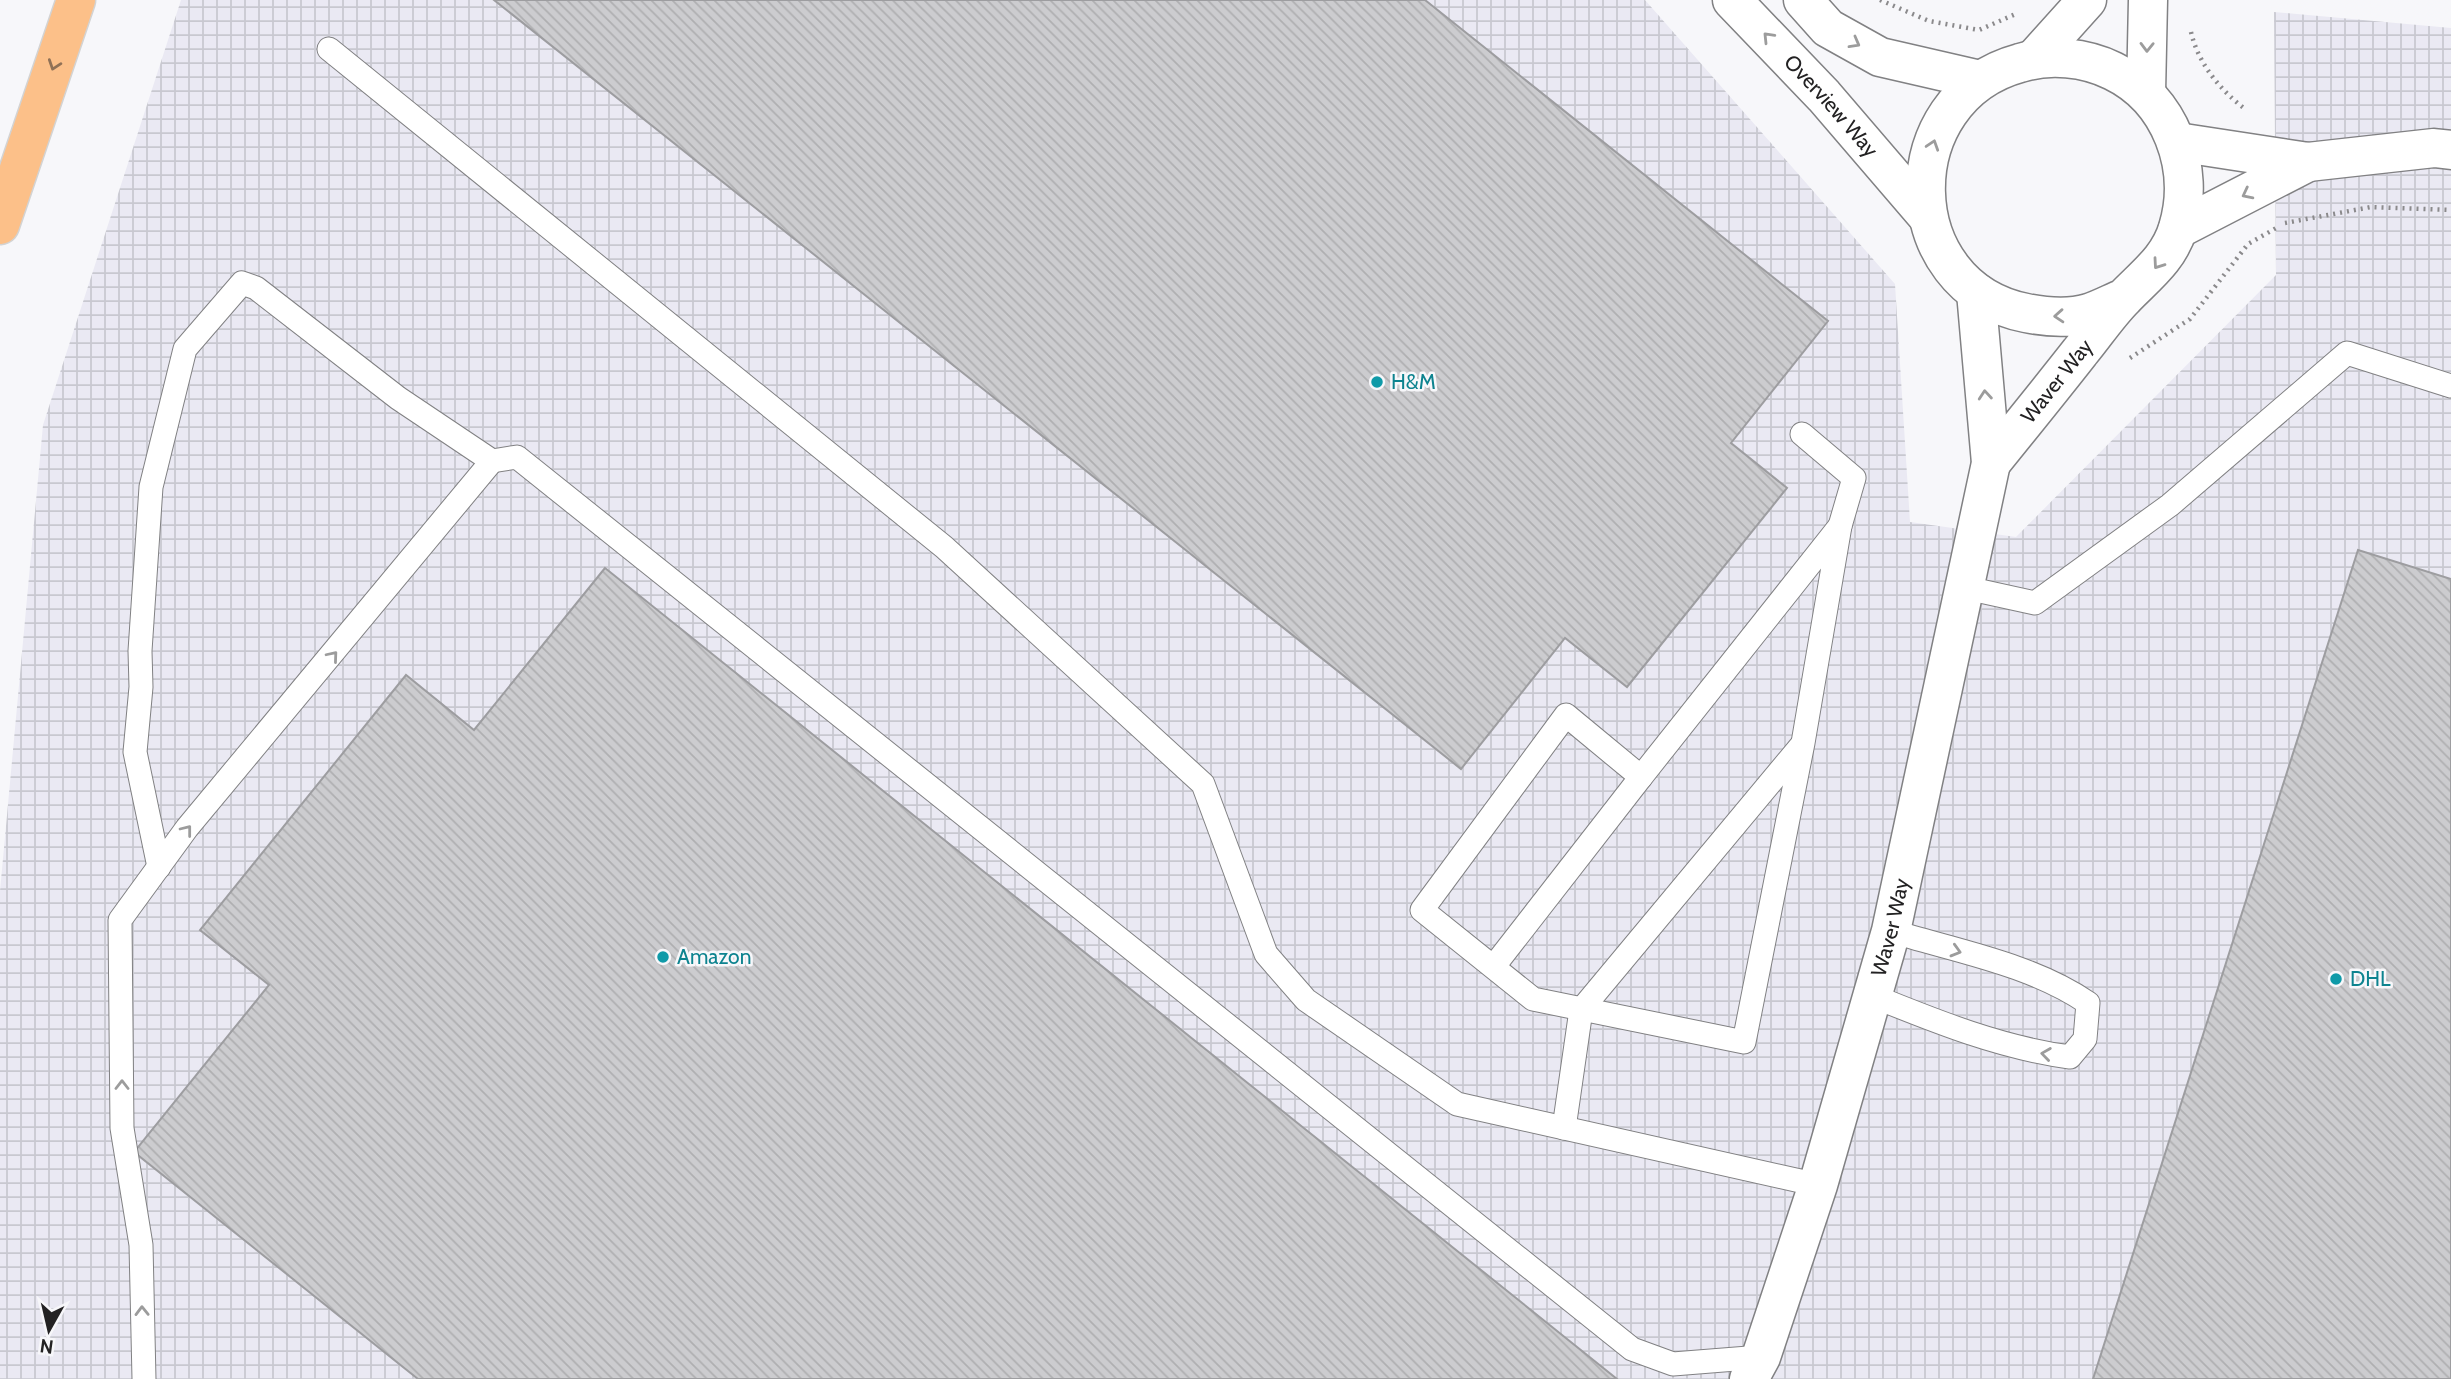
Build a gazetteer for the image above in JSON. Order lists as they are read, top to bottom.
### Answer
{
  "streets": {
    "street": ["Overview Way", "Waver Way"]
  },
  "one_way": ["Overview Way"],
  "places": ["H&M", "Amazon", "DHL"],
  "north": "bottom"
}
